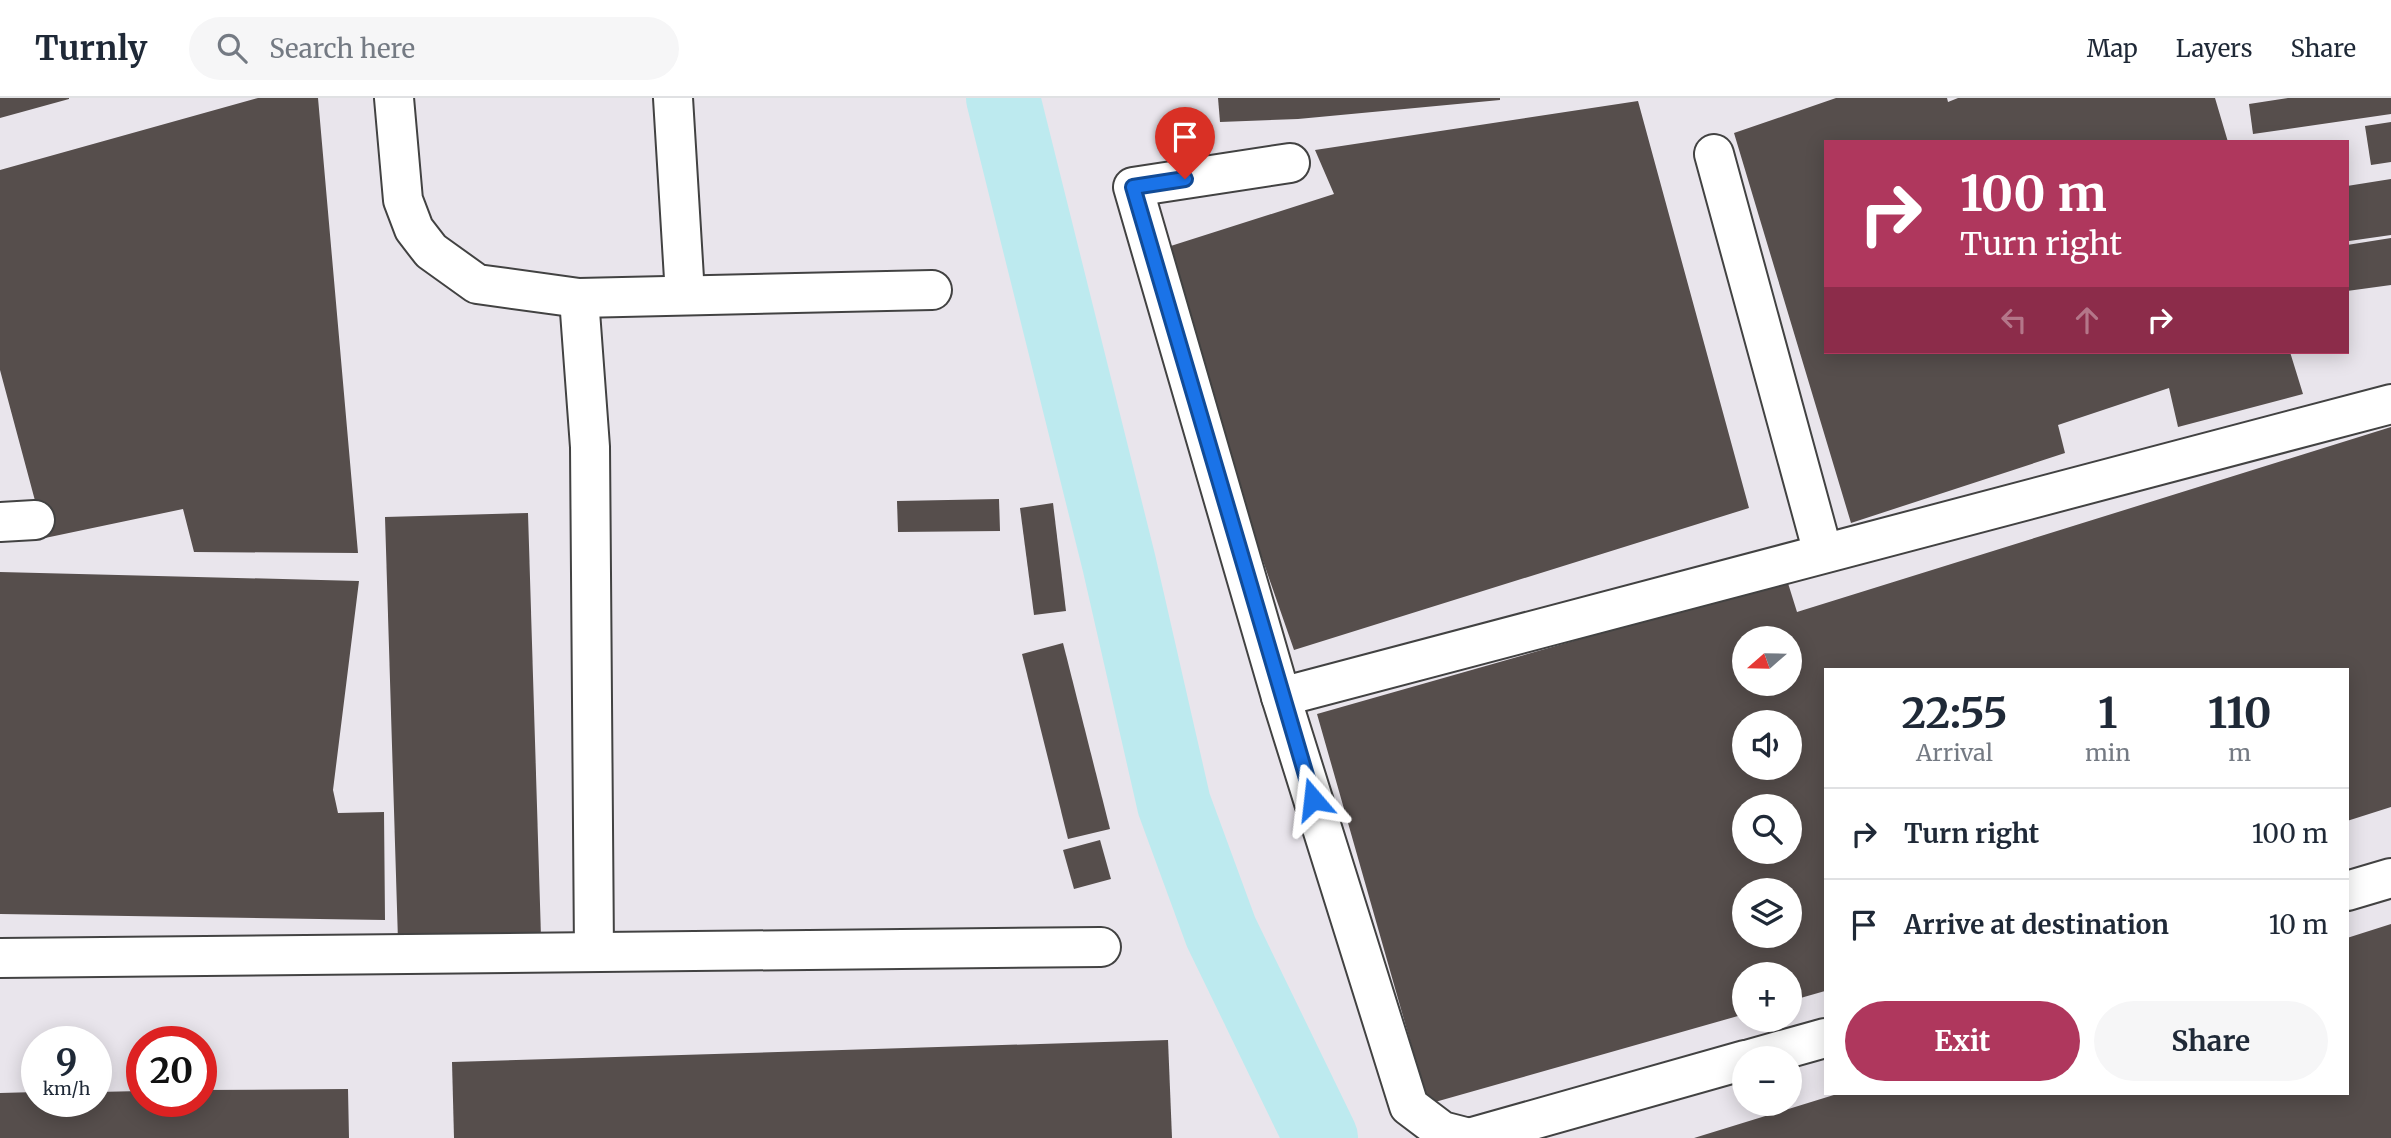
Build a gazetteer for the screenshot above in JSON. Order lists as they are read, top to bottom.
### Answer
{
  "north": "left",
  "page": {
    "header": "Turnly",
    "search": "Search here",
    "nav": ["Map", "Layers", "Share"],
    "turn": ["100 m", "Turn right"],
    "map_buttons": ["+", "−"],
    "eta": [
      "22:55",
      "Arrival",
      "1",
      "min",
      "110",
      "m"
    ],
    "list": [
      {
        "name": "Turn right",
        "value": "100 m"
      },
      {
        "name": "Arrive at destination",
        "value": "10 m"
      }
    ],
    "buttons": ["Exit", "Share"],
    "speed": "9 km/h",
    "limit": "20"
  }
}
